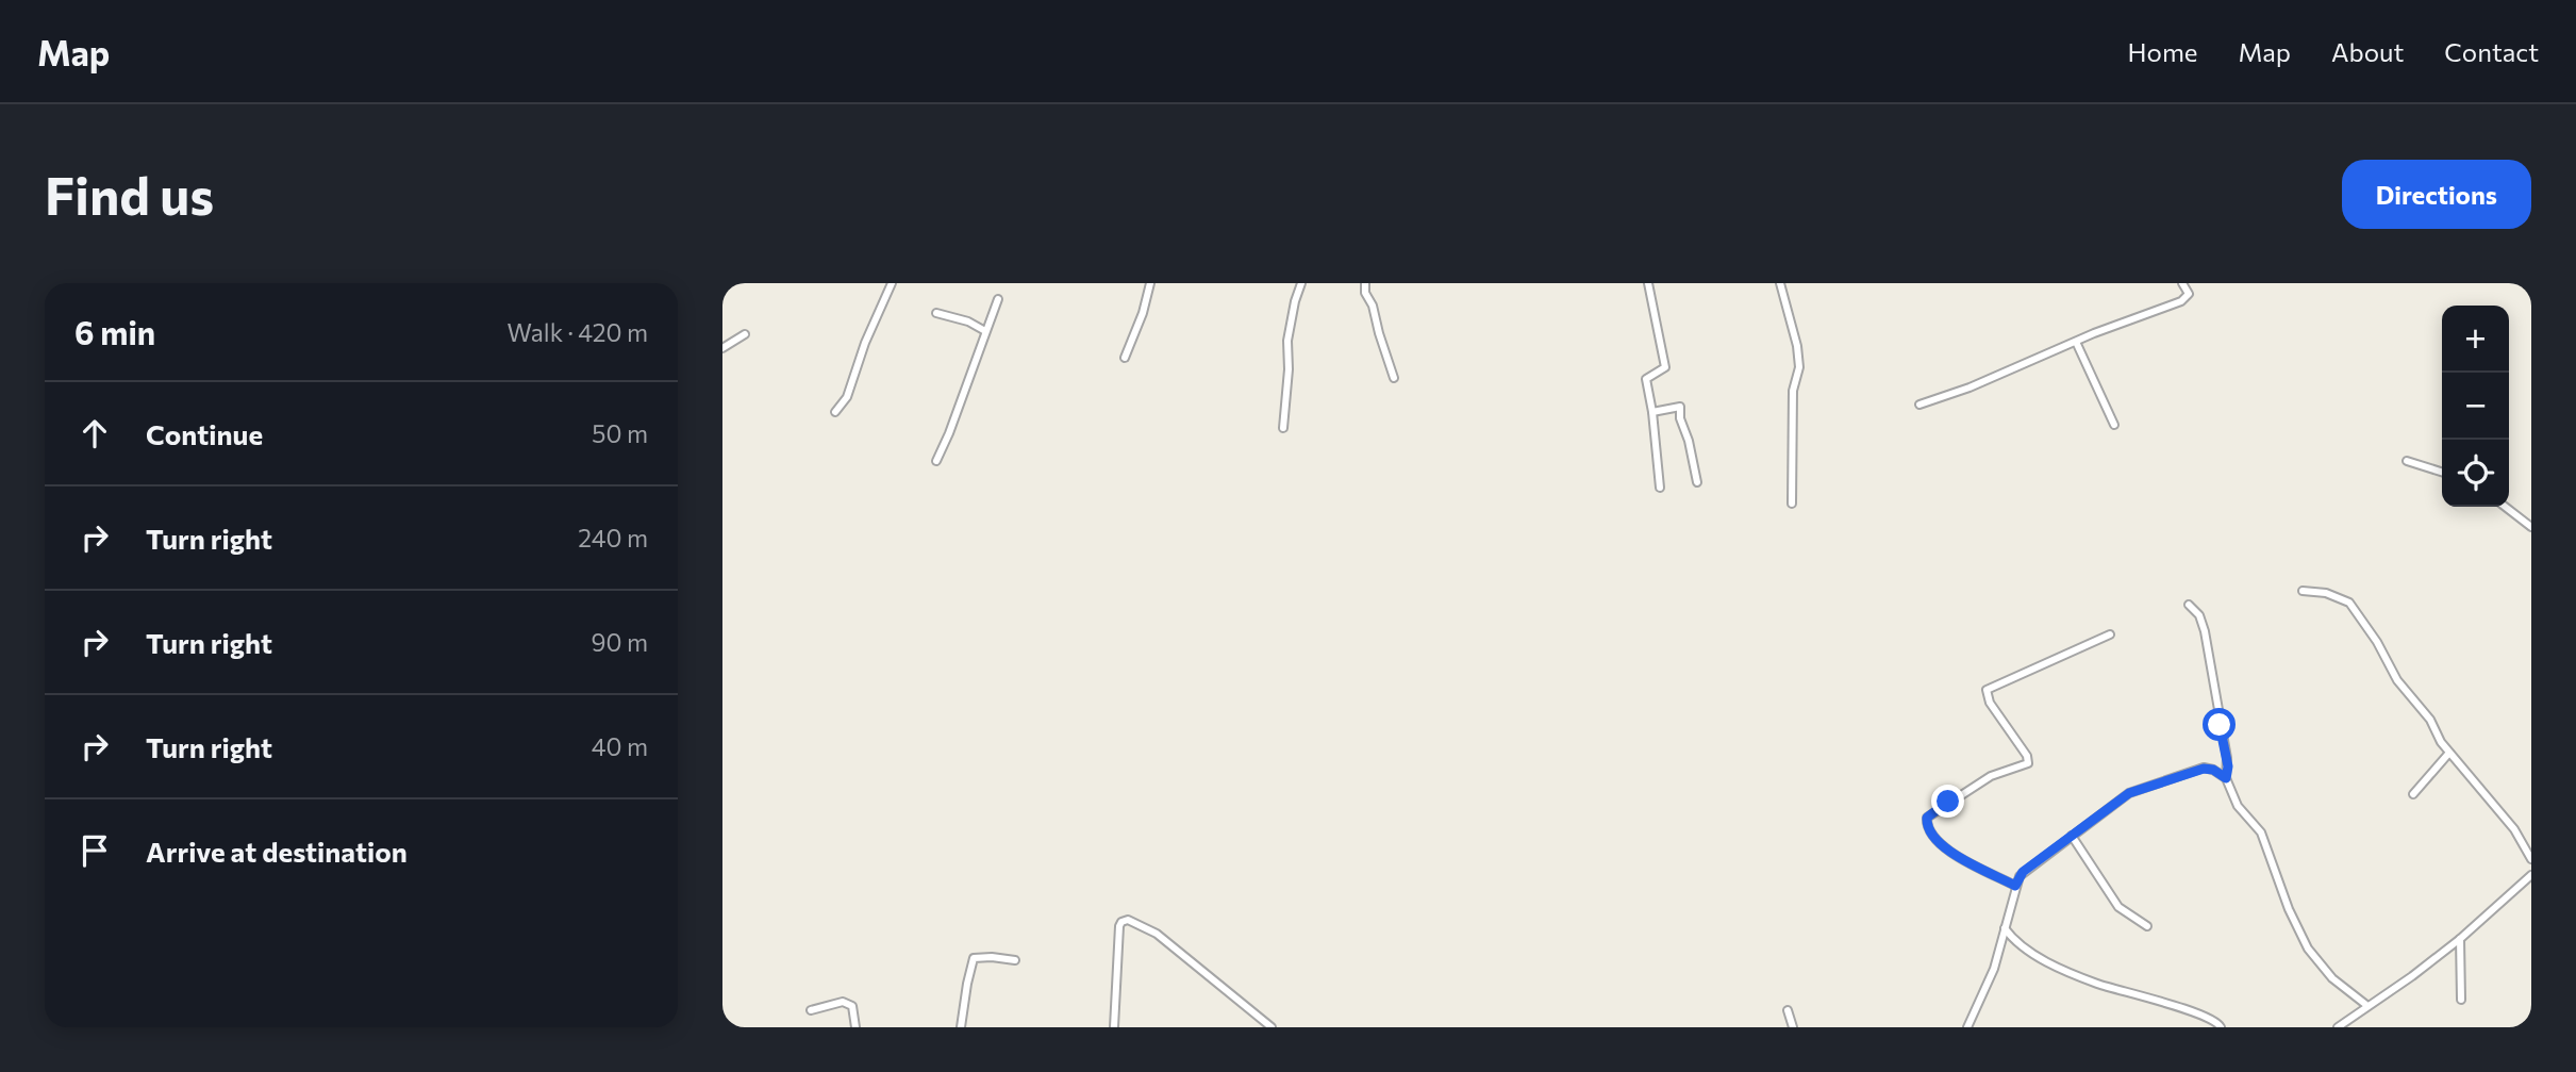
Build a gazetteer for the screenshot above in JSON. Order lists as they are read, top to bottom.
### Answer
{
  "page": {
    "header": "Map",
    "nav": [
      "Home",
      "Map",
      "About",
      "Contact"
    ],
    "buttons": "Directions",
    "title": "Find us",
    "heading": ["6 min", "Walk · 420 m"],
    "map_buttons": ["+", "−"],
    "list": [
      ["Continue", "50 m"],
      ["Turn right", "240 m"],
      ["Turn right", "90 m"],
      ["Turn right", "40 m"],
      "Arrive at destination"
    ]
  }
}
